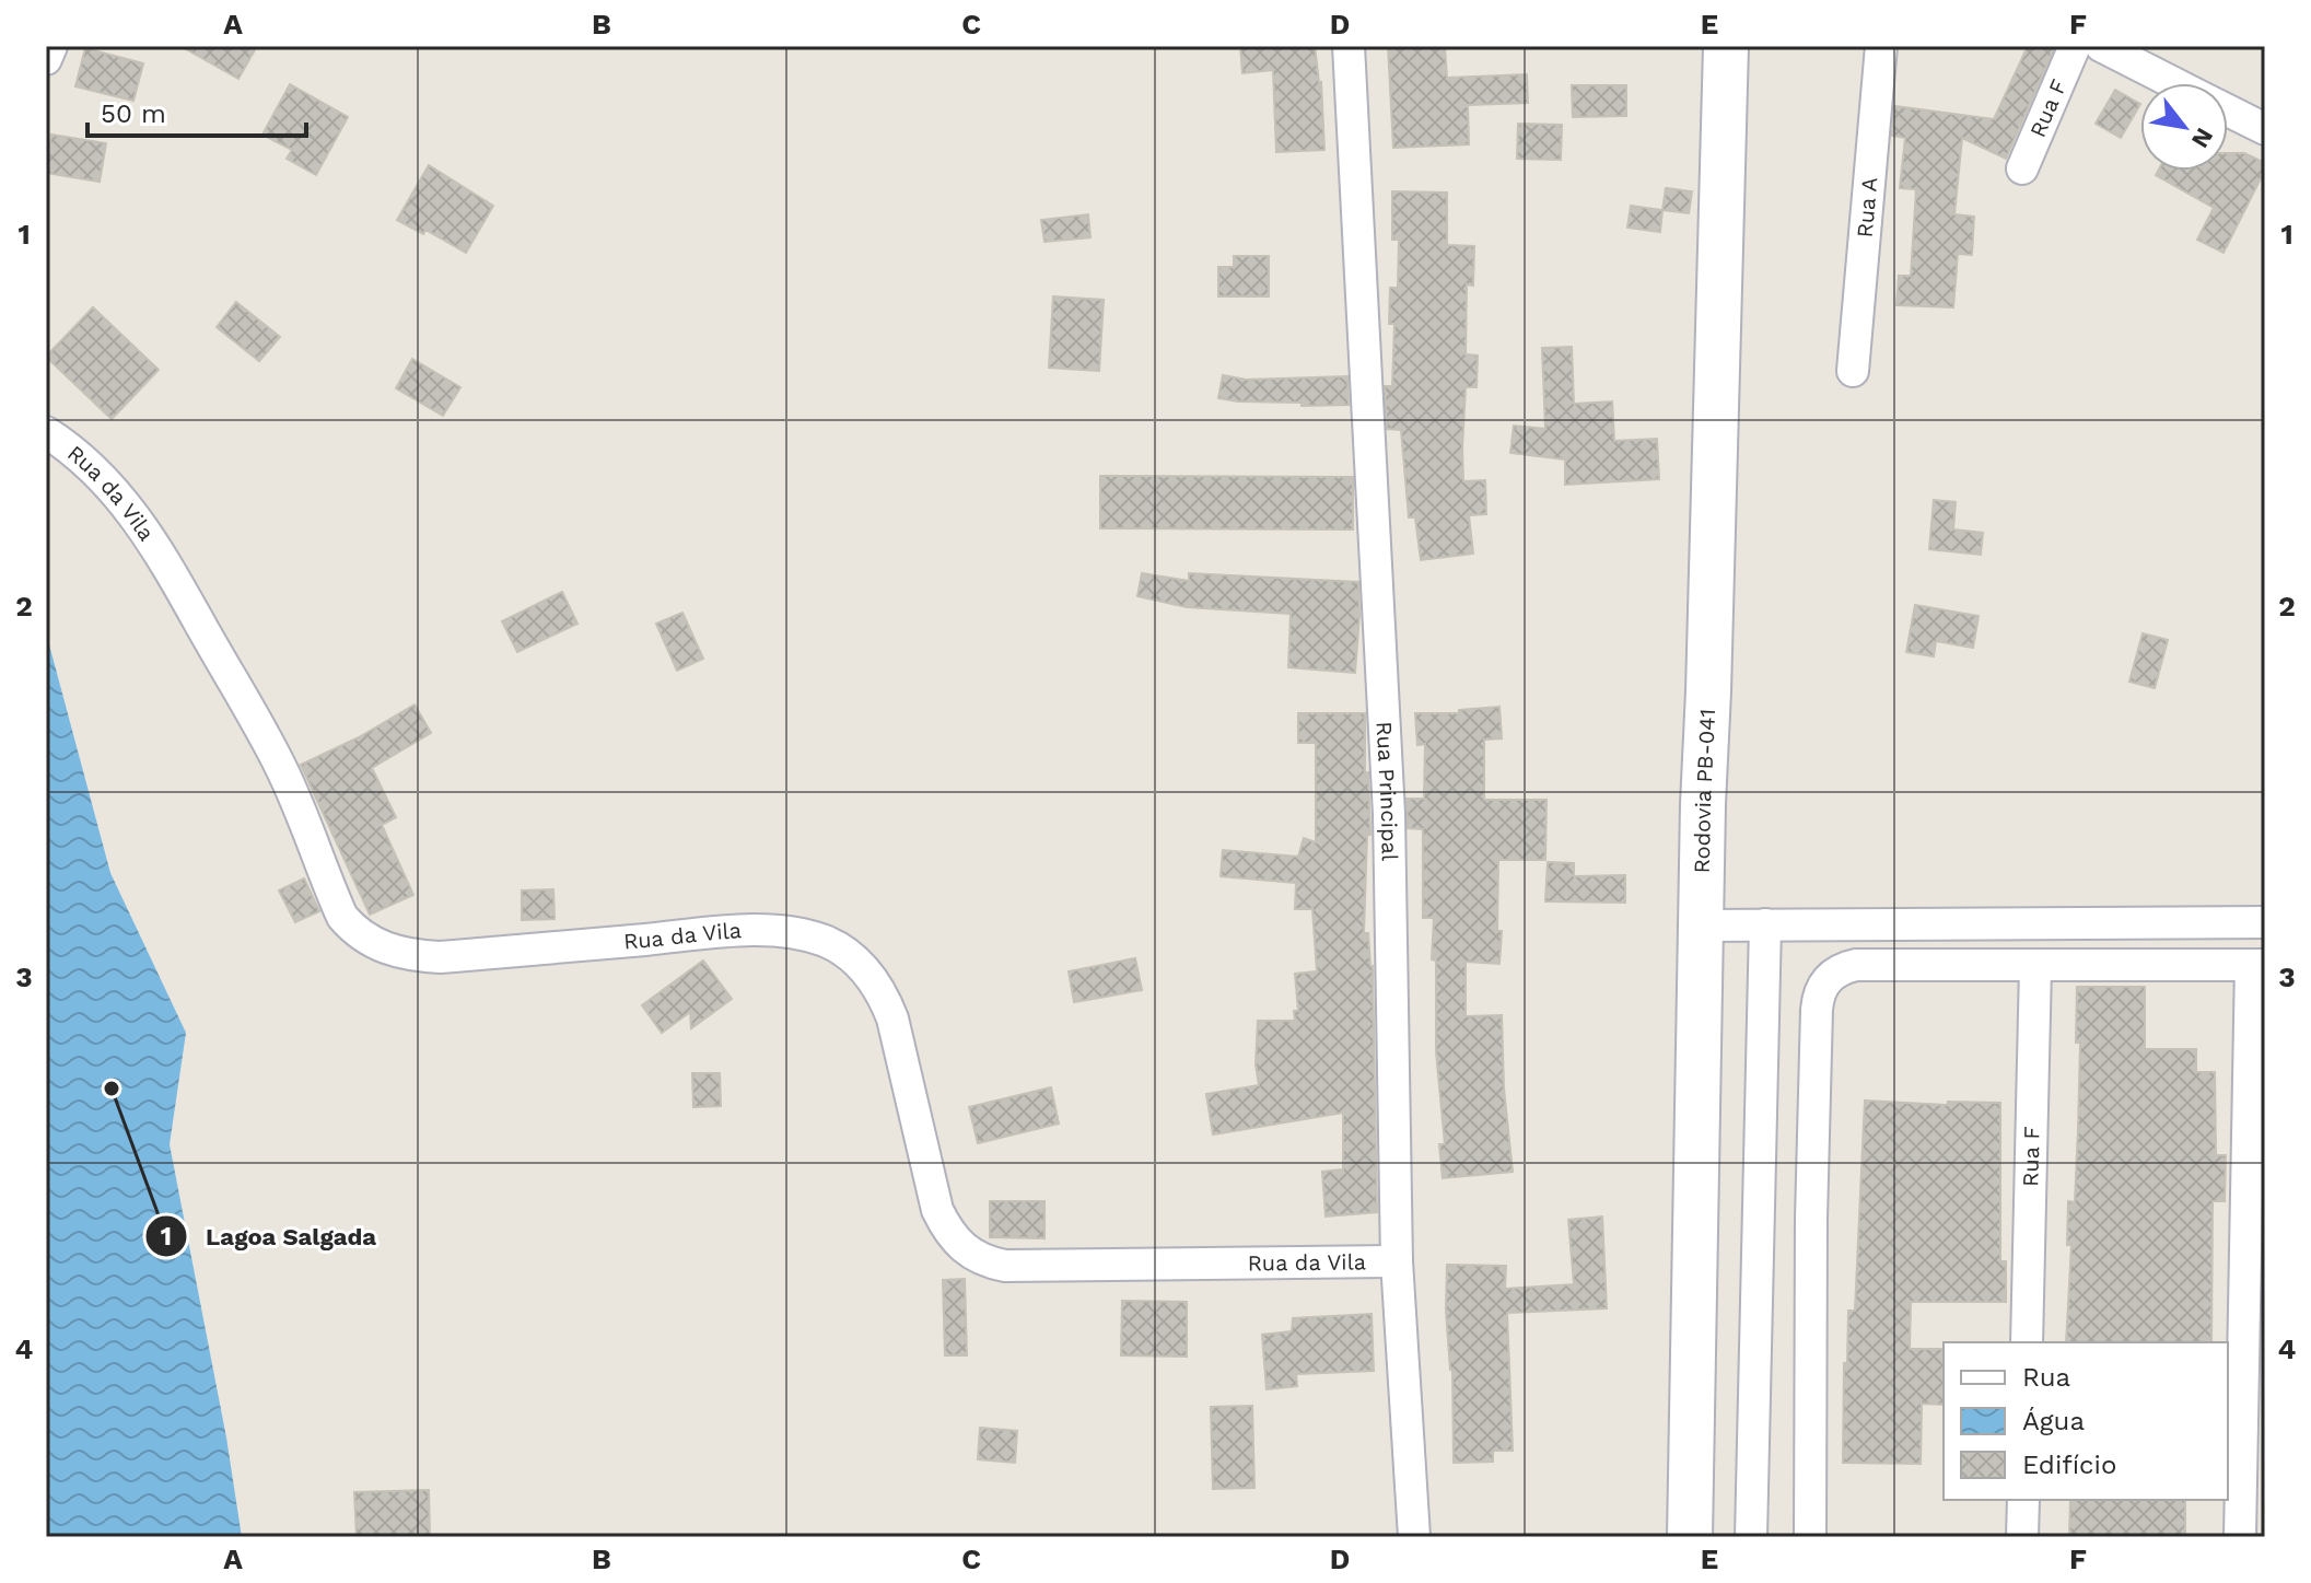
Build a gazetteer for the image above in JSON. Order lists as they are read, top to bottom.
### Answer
{
  "streets": {
    "main road": ["Rodovia PB-041"],
    "street": [
      "Rua F",
      "Rua A",
      "Rua da Vila",
      "Rua Principal"
    ]
  },
  "crossings": [
    ["Rua da Vila", "Rua Principal"]
  ],
  "places": ["Lagoa Salgada"],
  "legend": ["Rua", "Água", "Edifício"],
  "scale_bar": "50 m",
  "north": "bottom right",
  "grid": {
    "columns": [
      "A",
      "B",
      "C",
      "D",
      "E",
      "F"
    ],
    "rows": [
      "1",
      "2",
      "3",
      "4"
    ]
  }
}
